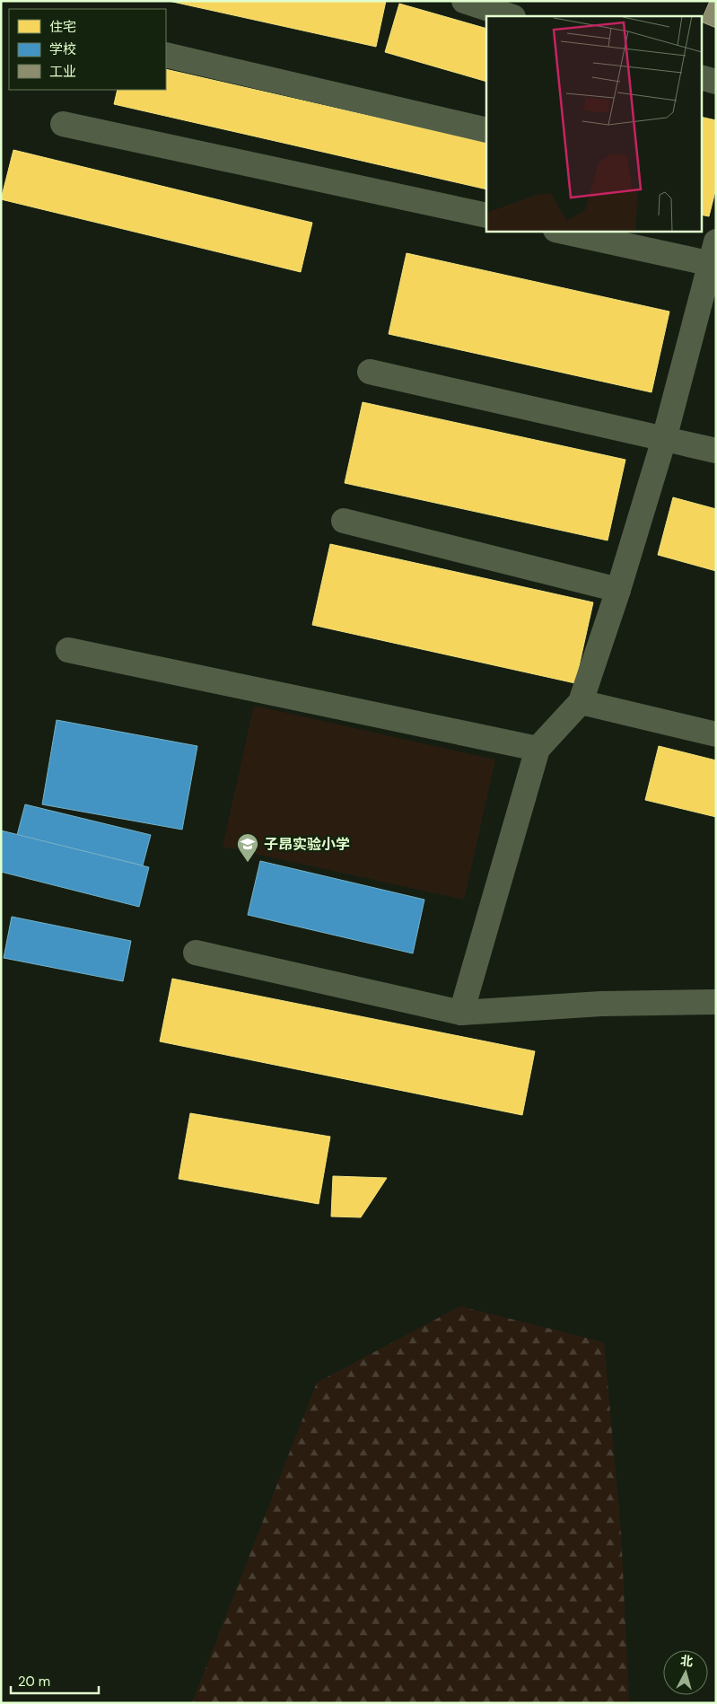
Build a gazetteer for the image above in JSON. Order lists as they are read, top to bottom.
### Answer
{
  "places": {
    "school or university": ["子昂实验小学"]
  },
  "legend": ["住宅", "学校", "工业"],
  "scale_bar": "20 m",
  "north": "top"
}
